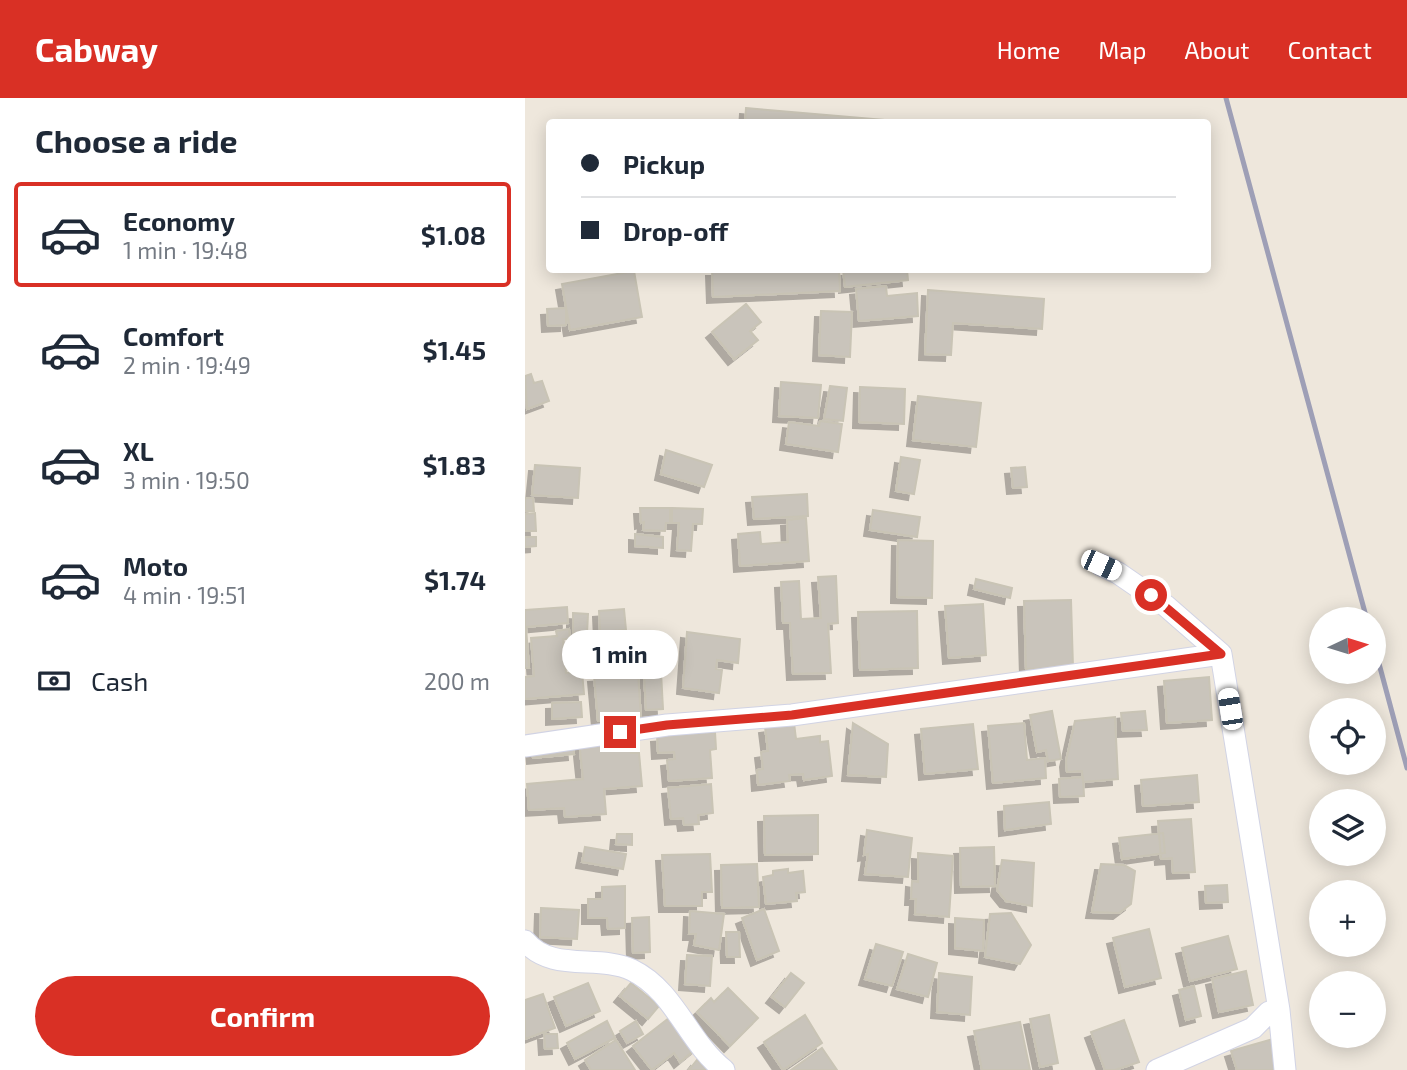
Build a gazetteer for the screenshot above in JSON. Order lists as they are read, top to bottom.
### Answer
{
  "north": "right",
  "page": {
    "header": "Cabway",
    "nav": [
      "Home",
      "Map",
      "About",
      "Contact"
    ],
    "heading": "Choose a ride",
    "banner": ["Pickup", "Drop-off"],
    "list": [
      {
        "name": "Economy",
        "note": "1 min · 19:48",
        "value": "$1.08"
      },
      {
        "name": "Comfort",
        "note": "2 min · 19:49",
        "value": "$1.45"
      },
      {
        "name": "XL",
        "note": "3 min · 19:50",
        "value": "$1.83"
      },
      {
        "name": "Moto",
        "note": "4 min · 19:51",
        "value": "$1.74"
      }
    ],
    "map_buttons": ["+", "−"],
    "bubble": "1 min",
    "pay": ["Cash", "200 m"],
    "buttons": "Confirm"
  }
}
